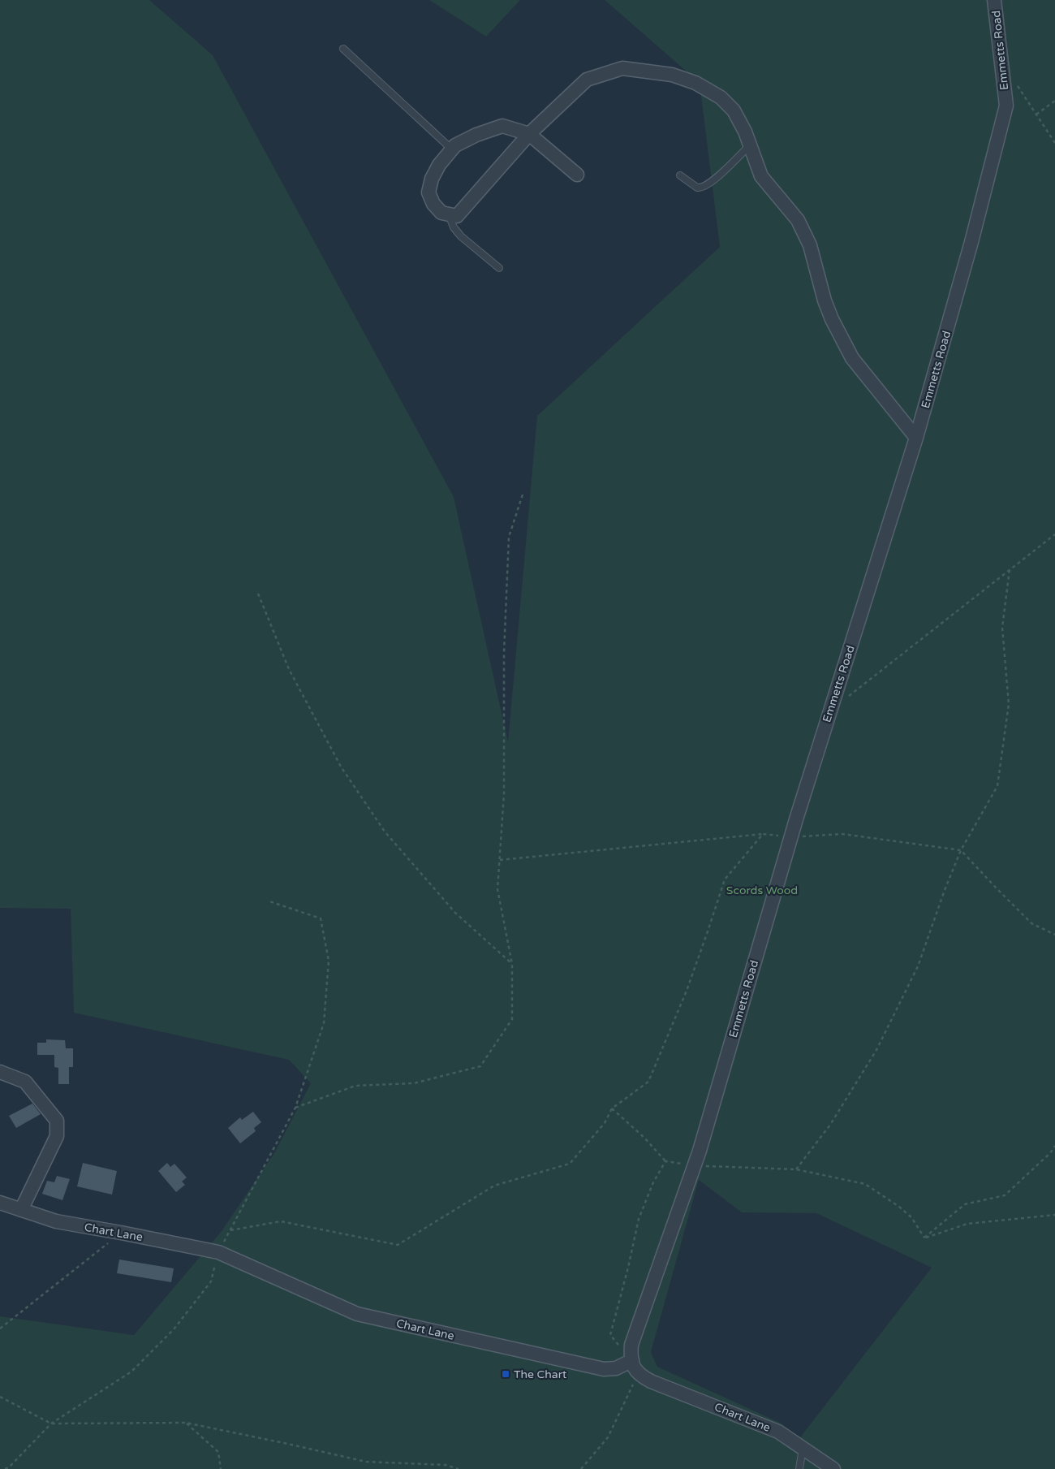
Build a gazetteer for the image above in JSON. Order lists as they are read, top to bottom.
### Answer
{
  "streets": {
    "street": ["Emmetts Road", "Chart Lane"]
  },
  "crossings": [
    ["Emmetts Road", "Chart Lane"]
  ],
  "parks": ["Scords Wood"],
  "places": {
    "transit": ["The Chart"]
  }
}
